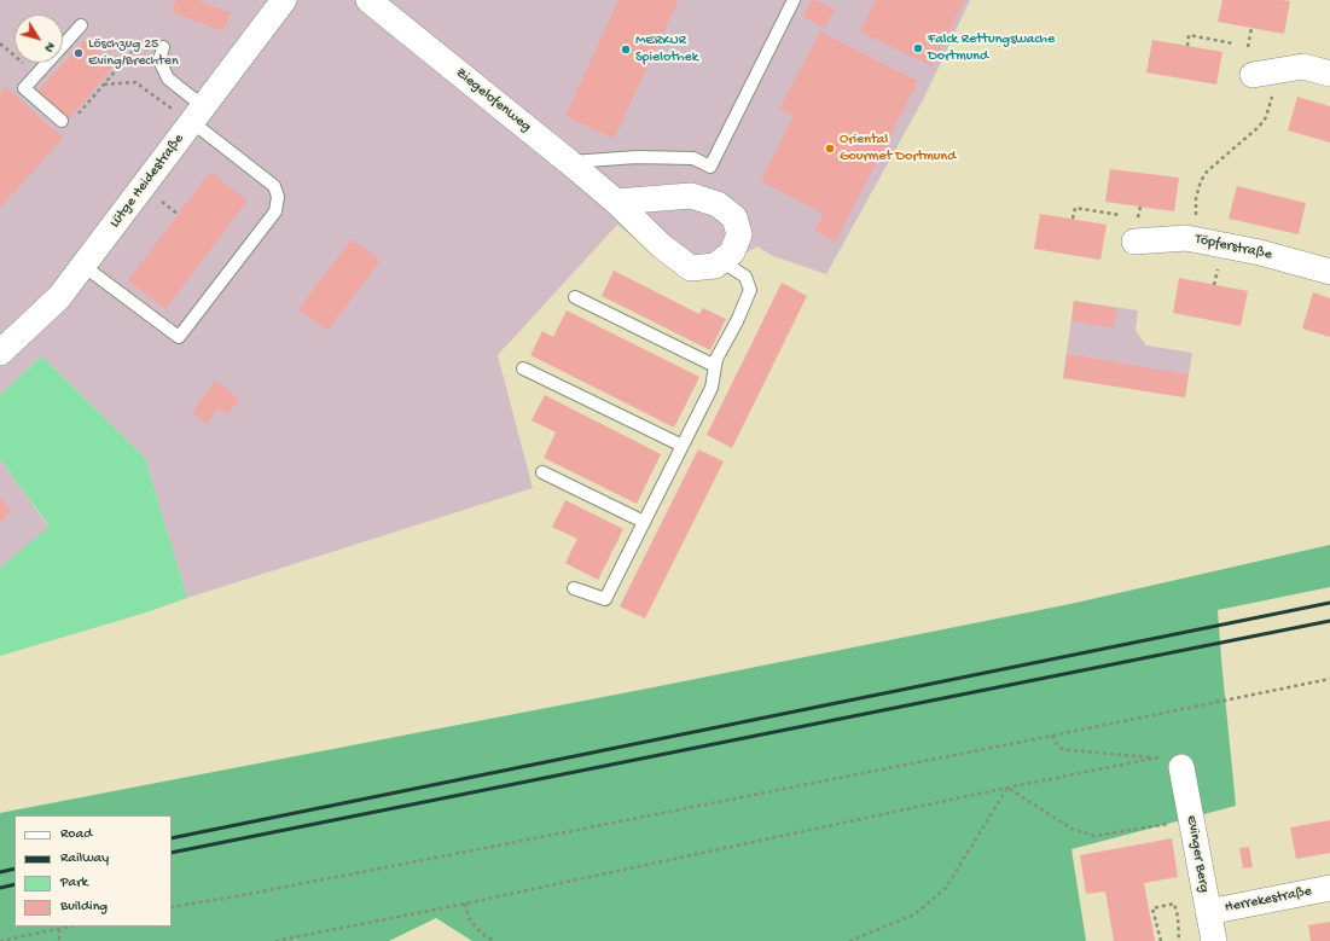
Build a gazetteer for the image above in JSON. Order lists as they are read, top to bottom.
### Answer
{
  "streets": {
    "street": [
      "Ziegelofenweg",
      "Lütge Heidestraße",
      "Töpferstraße",
      "Evinger Berg",
      "Herrekestraße"
    ]
  },
  "crossings": [
    ["Evinger Berg", "Herrekestraße"]
  ],
  "places": [
    "Falck Rettungswache Dortmund",
    "MERKUR Spielothek",
    "Löschzug 25 Eving/Brechten",
    "Oriental Gourmet Dortmund"
  ],
  "legend": [
    "Road",
    "Railway",
    "Park",
    "Building"
  ],
  "north": "bottom right"
}
